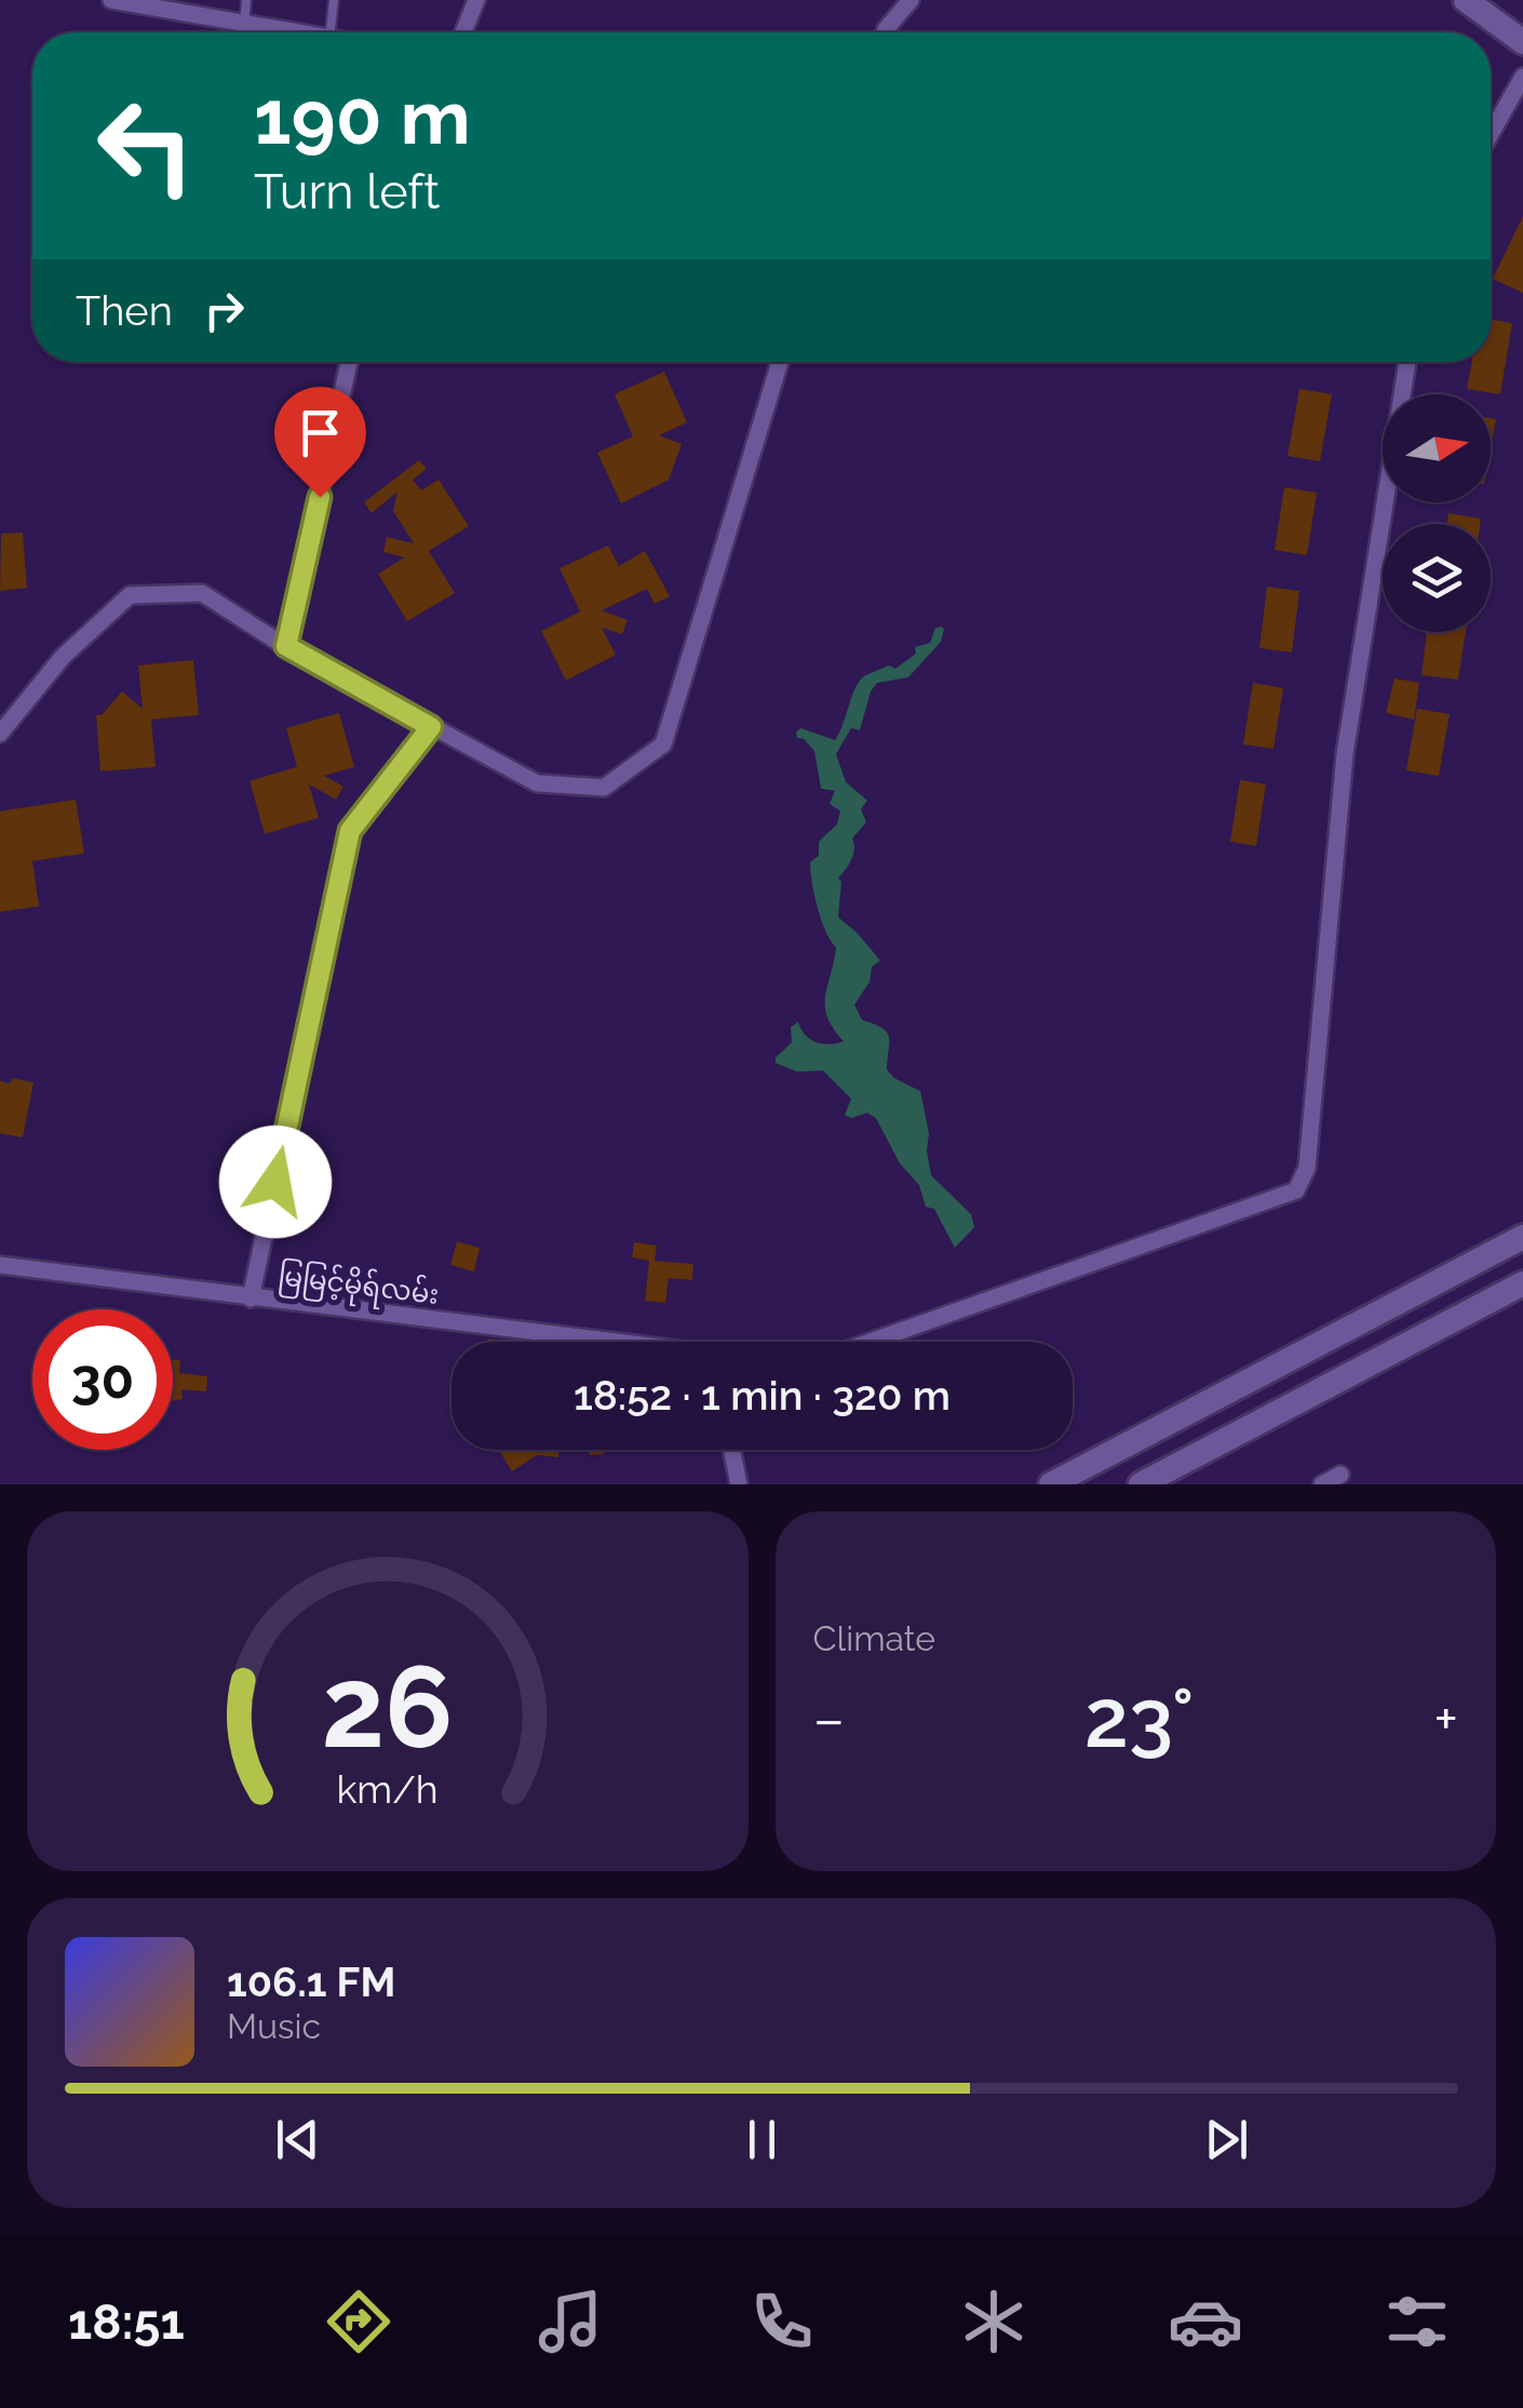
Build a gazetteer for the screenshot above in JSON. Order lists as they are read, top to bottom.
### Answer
{
  "streets": {
    "street": ["မြမြင့်မိုရ်လမ်း"]
  },
  "north": "right",
  "page": {
    "turn": ["190 m", "Turn left"],
    "then": "Then",
    "limit": "30",
    "trip": "18:52 · 1 min · 320 m",
    "tile": "Climate",
    "heat": ["−", "23°", "+"],
    "song": ["106.1 FM", "Music"],
    "tabs": "18:51",
    "gauge": ["26", "km/h"]
  }
}
